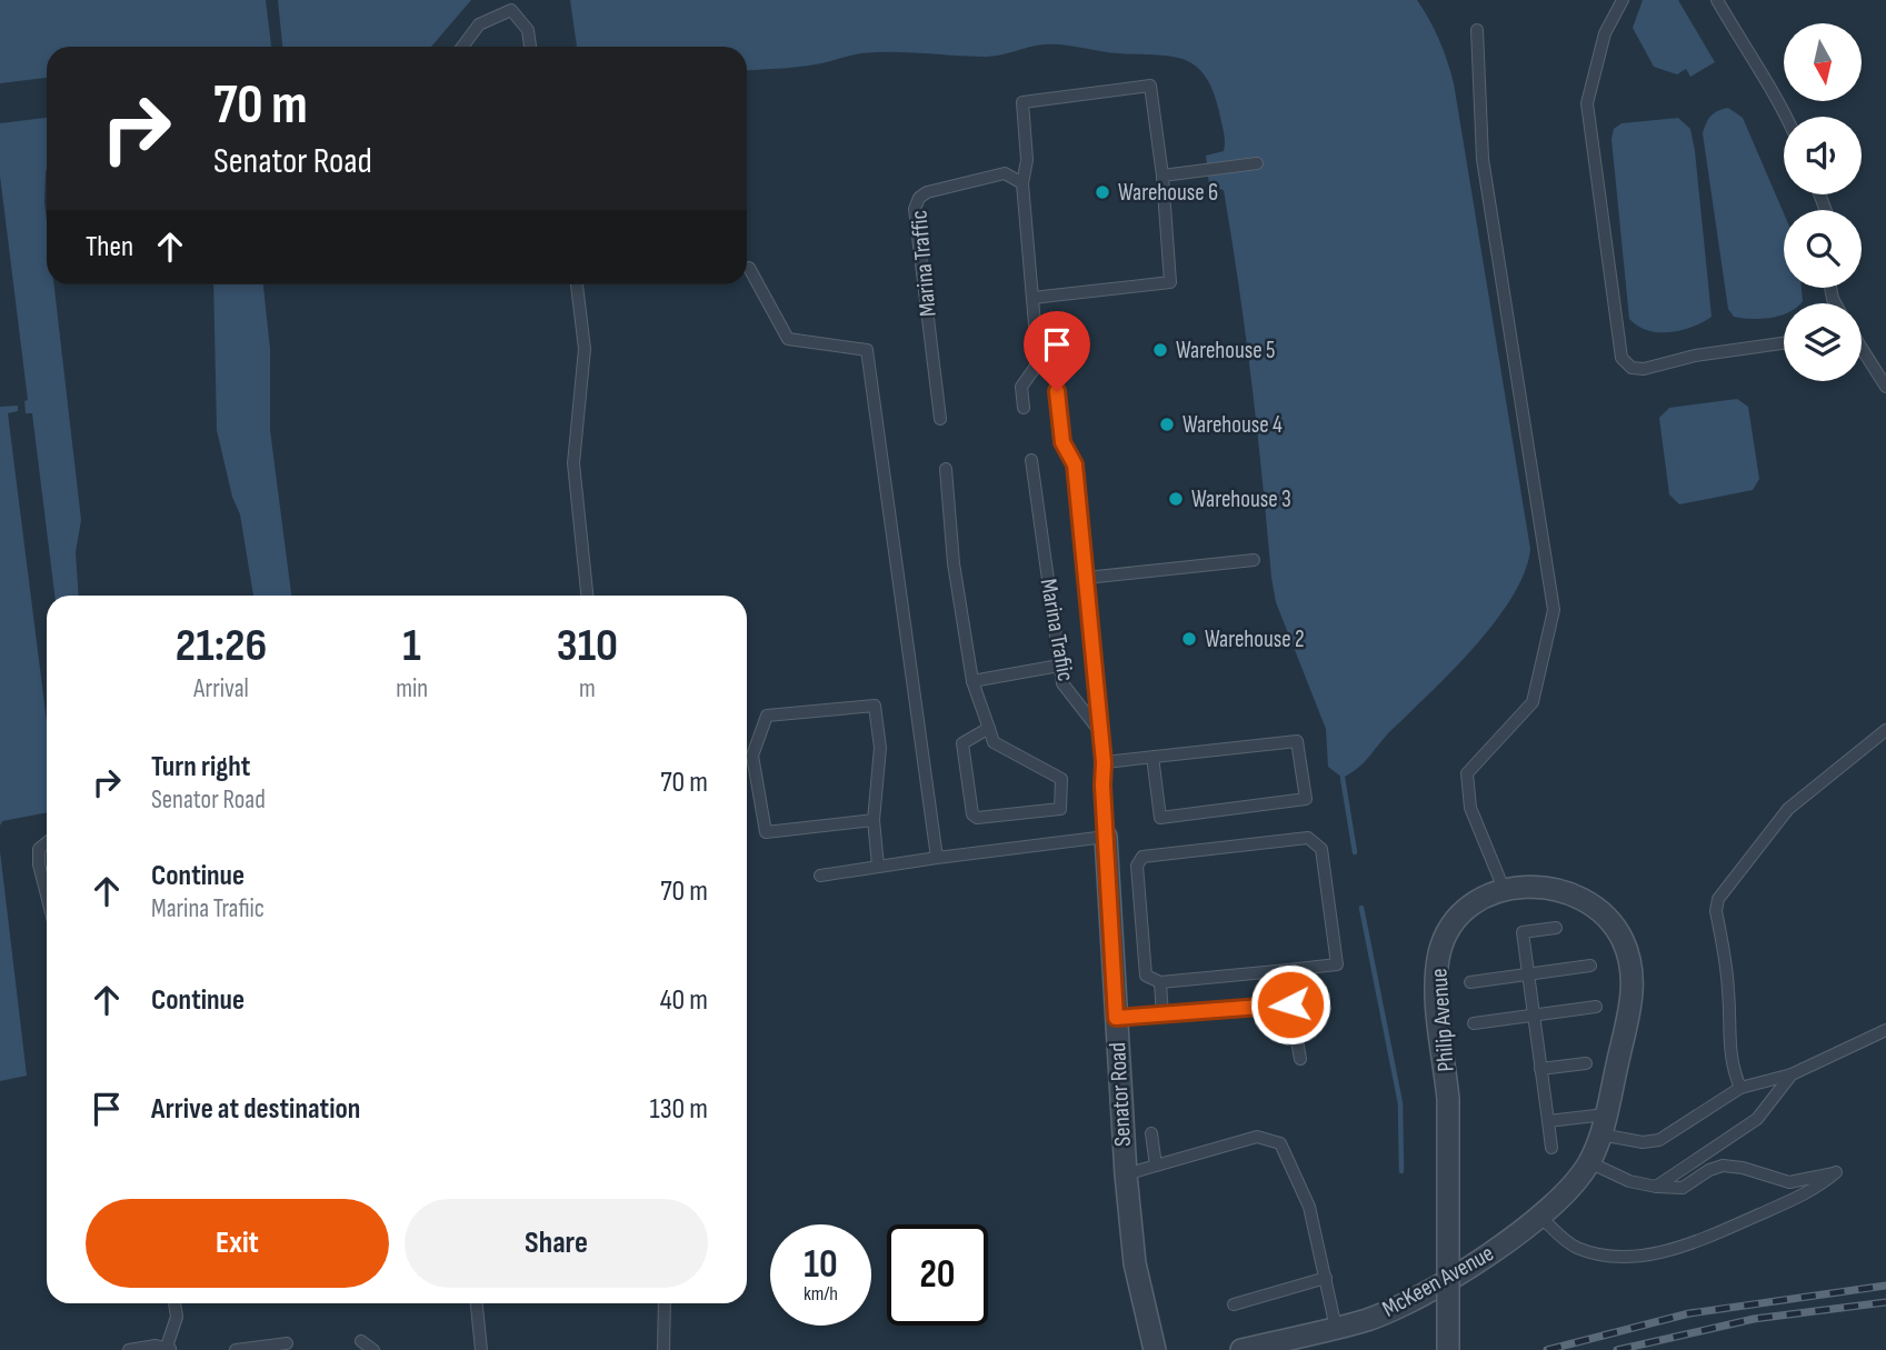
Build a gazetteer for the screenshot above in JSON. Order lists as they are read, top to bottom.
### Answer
{
  "streets": {
    "street": ["Philip Avenue", "Senator Road", "McKeen Avenue"],
    "lane": ["Marina Traffic", "Marina Trafiic"]
  },
  "crossings": [
    ["Philip Avenue", "McKeen Avenue"]
  ],
  "places": [
    "Warehouse 6",
    "Warehouse 5",
    "Warehouse 4",
    "Warehouse 3",
    "Warehouse 2"
  ],
  "north": "bottom",
  "page": {
    "turn": ["70 m", "Senator Road"],
    "then": "Then",
    "eta": [
      "21:26",
      "Arrival",
      "1",
      "min",
      "310",
      "m"
    ],
    "list": [
      {
        "name": "Turn right",
        "note": "Senator Road",
        "value": "70 m"
      },
      {
        "name": "Continue",
        "note": "Marina Trafiic",
        "value": "70 m"
      },
      {
        "name": "Continue",
        "value": "40 m"
      },
      {
        "name": "Arrive at destination",
        "value": "130 m"
      }
    ],
    "buttons": ["Exit", "Share"],
    "speed": "10 km/h",
    "limit": "20"
  }
}
